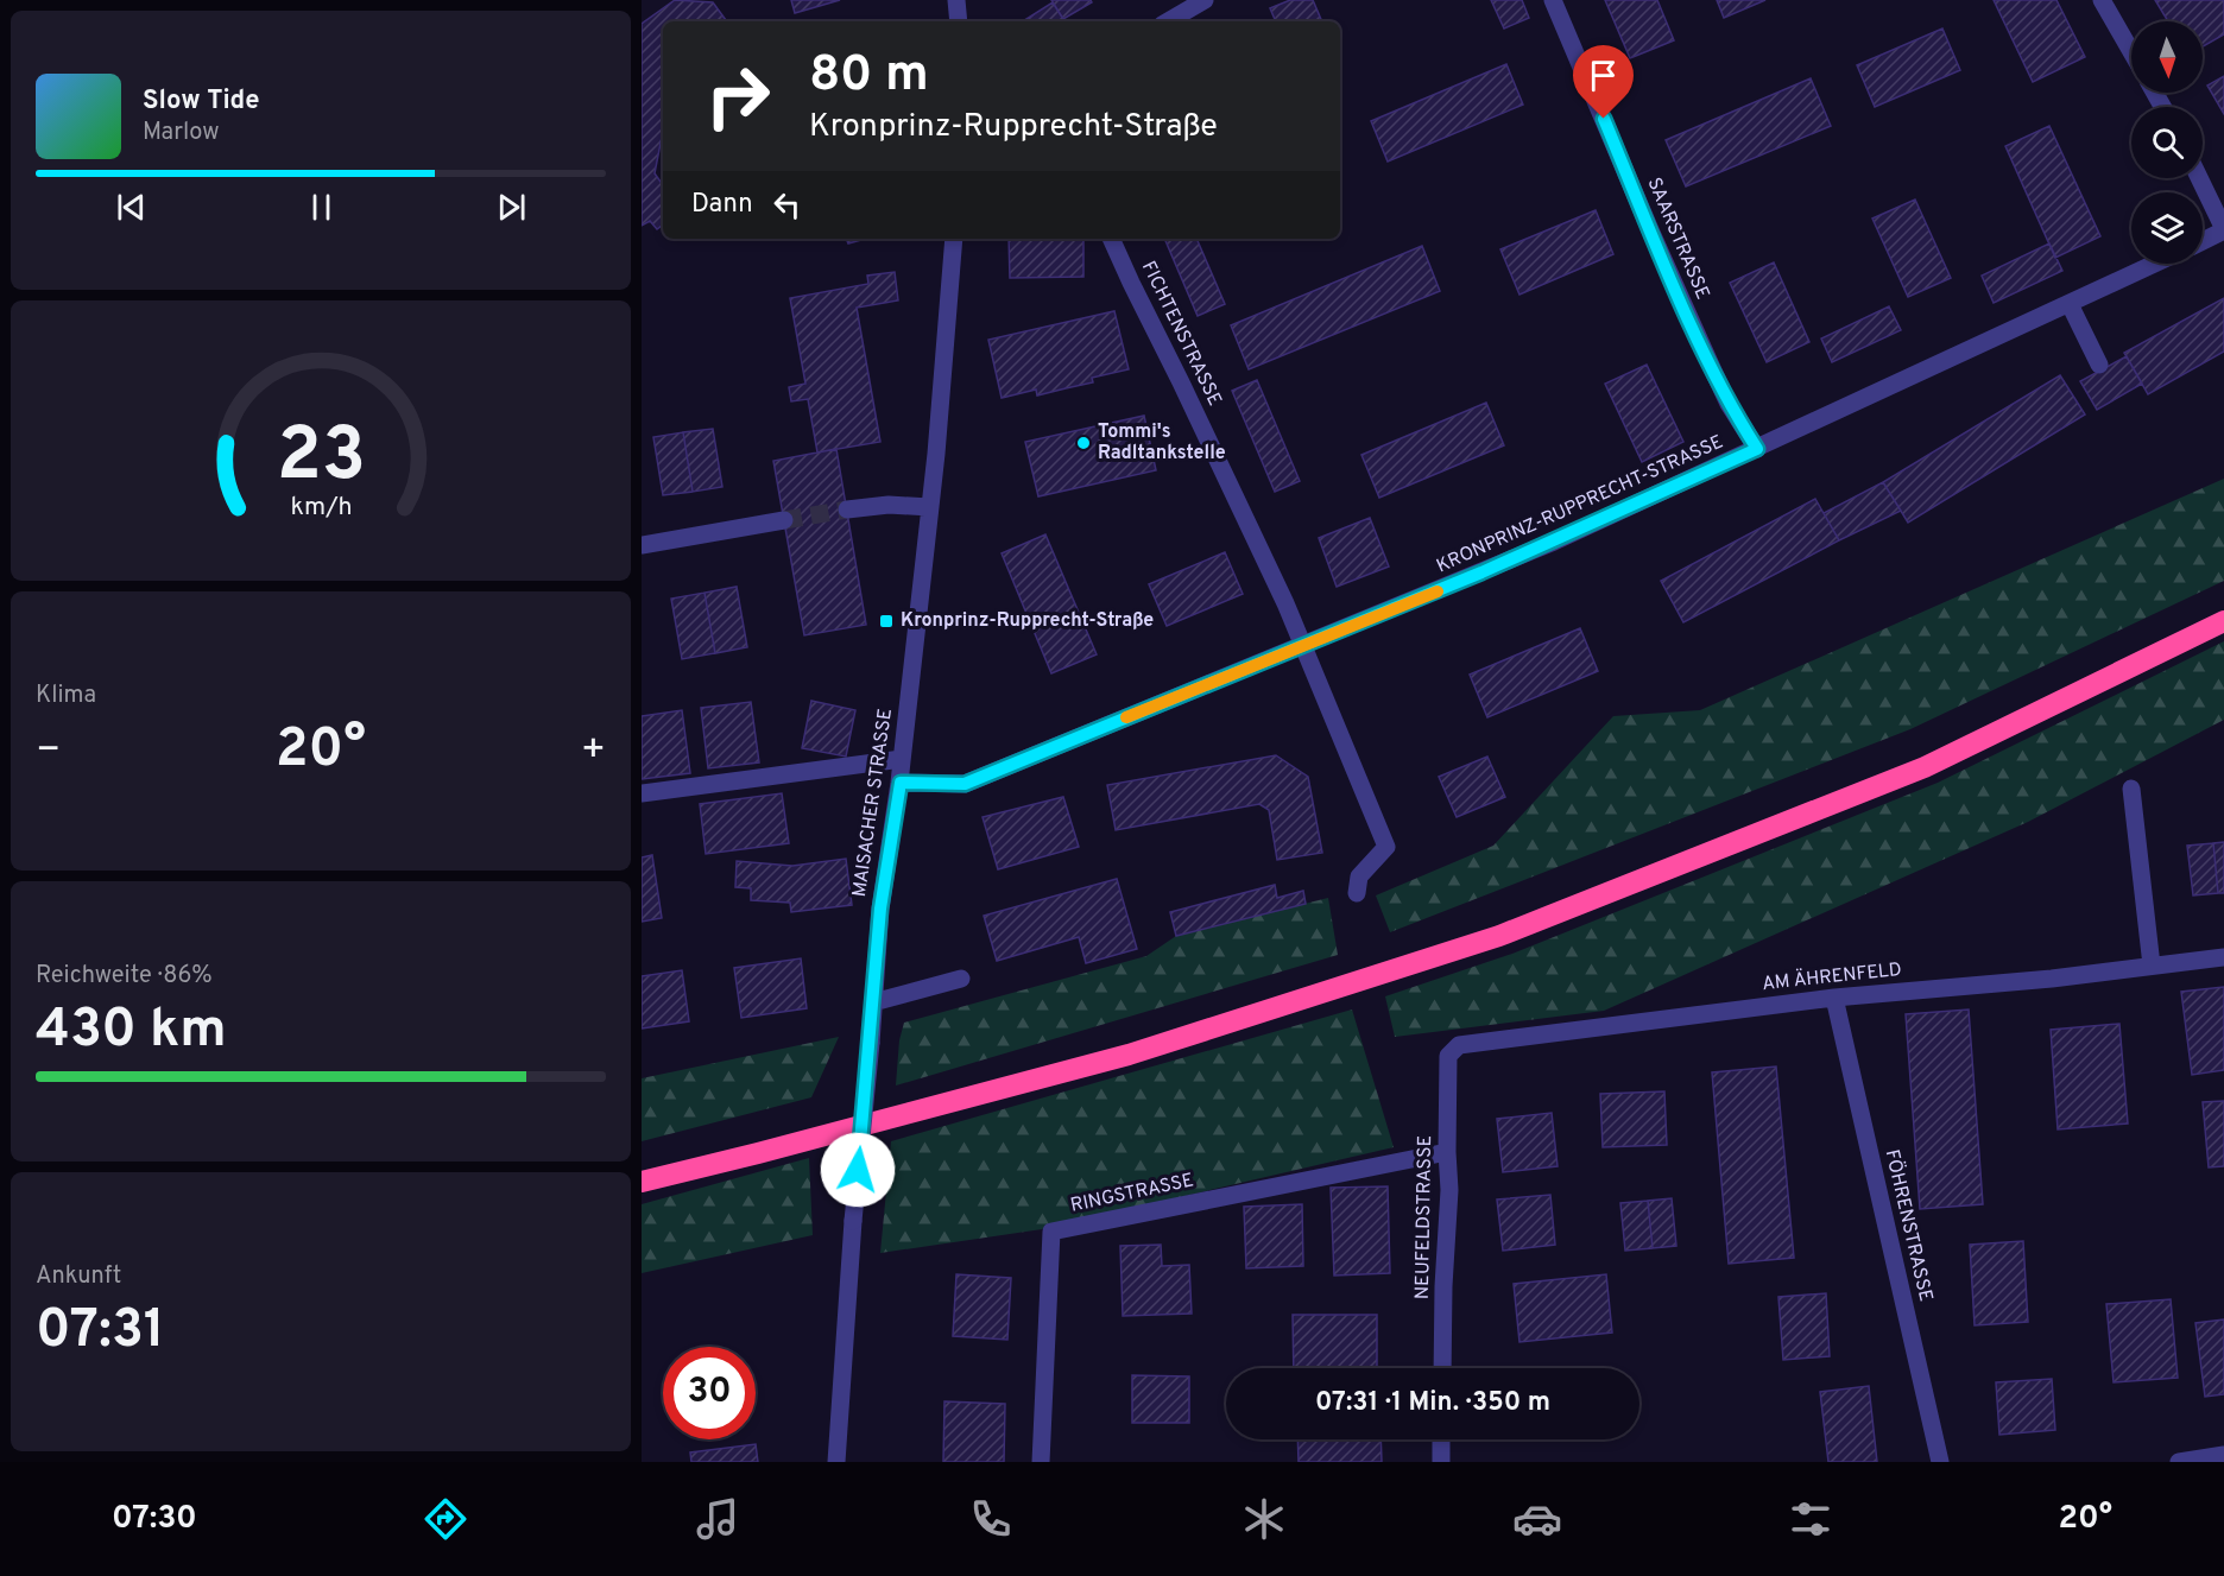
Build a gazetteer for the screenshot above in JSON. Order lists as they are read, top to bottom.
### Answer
{
  "streets": {
    "street": [
      "SAARSTRASSE",
      "FICHTENSTRASSE",
      "KRONPRINZ-RUPPRECHT-STRASSE",
      "MAISACHER STRASSE",
      "AM ÄHRENFELD",
      "RINGSTRASSE",
      "NEUFELDSTRASSE",
      "FÖHRENSTRASSE"
    ]
  },
  "crossings": [
    ["SAARSTRASSE", "KRONPRINZ-RUPPRECHT-STRASSE"],
    ["FICHTENSTRASSE", "KRONPRINZ-RUPPRECHT-STRASSE"],
    ["KRONPRINZ-RUPPRECHT-STRASSE", "MAISACHER STRASSE"],
    ["AM ÄHRENFELD", "NEUFELDSTRASSE"],
    ["AM ÄHRENFELD", "FÖHRENSTRASSE"],
    ["RINGSTRASSE", "NEUFELDSTRASSE"]
  ],
  "places": {
    "other": ["Tommi's Radltankstelle"],
    "transit": ["Kronprinz-Rupprecht-Straße"]
  },
  "north": "bottom",
  "page": {
    "turn": ["80 m", "Kronprinz-Rupprecht-Straße"],
    "song": ["Slow Tide", "Marlow"],
    "then": "Dann",
    "tile": [
      "Klima",
      ["Reichweite · 86%", "430 km"],
      ["Ankunft", "07:31"]
    ],
    "heat": ["−", "20°", "+"],
    "limit": "30",
    "trip": "07:31 · 1 Min. · 350 m",
    "tabs": ["07:30", "20°"],
    "gauge": ["23", "km/h"]
  }
}
